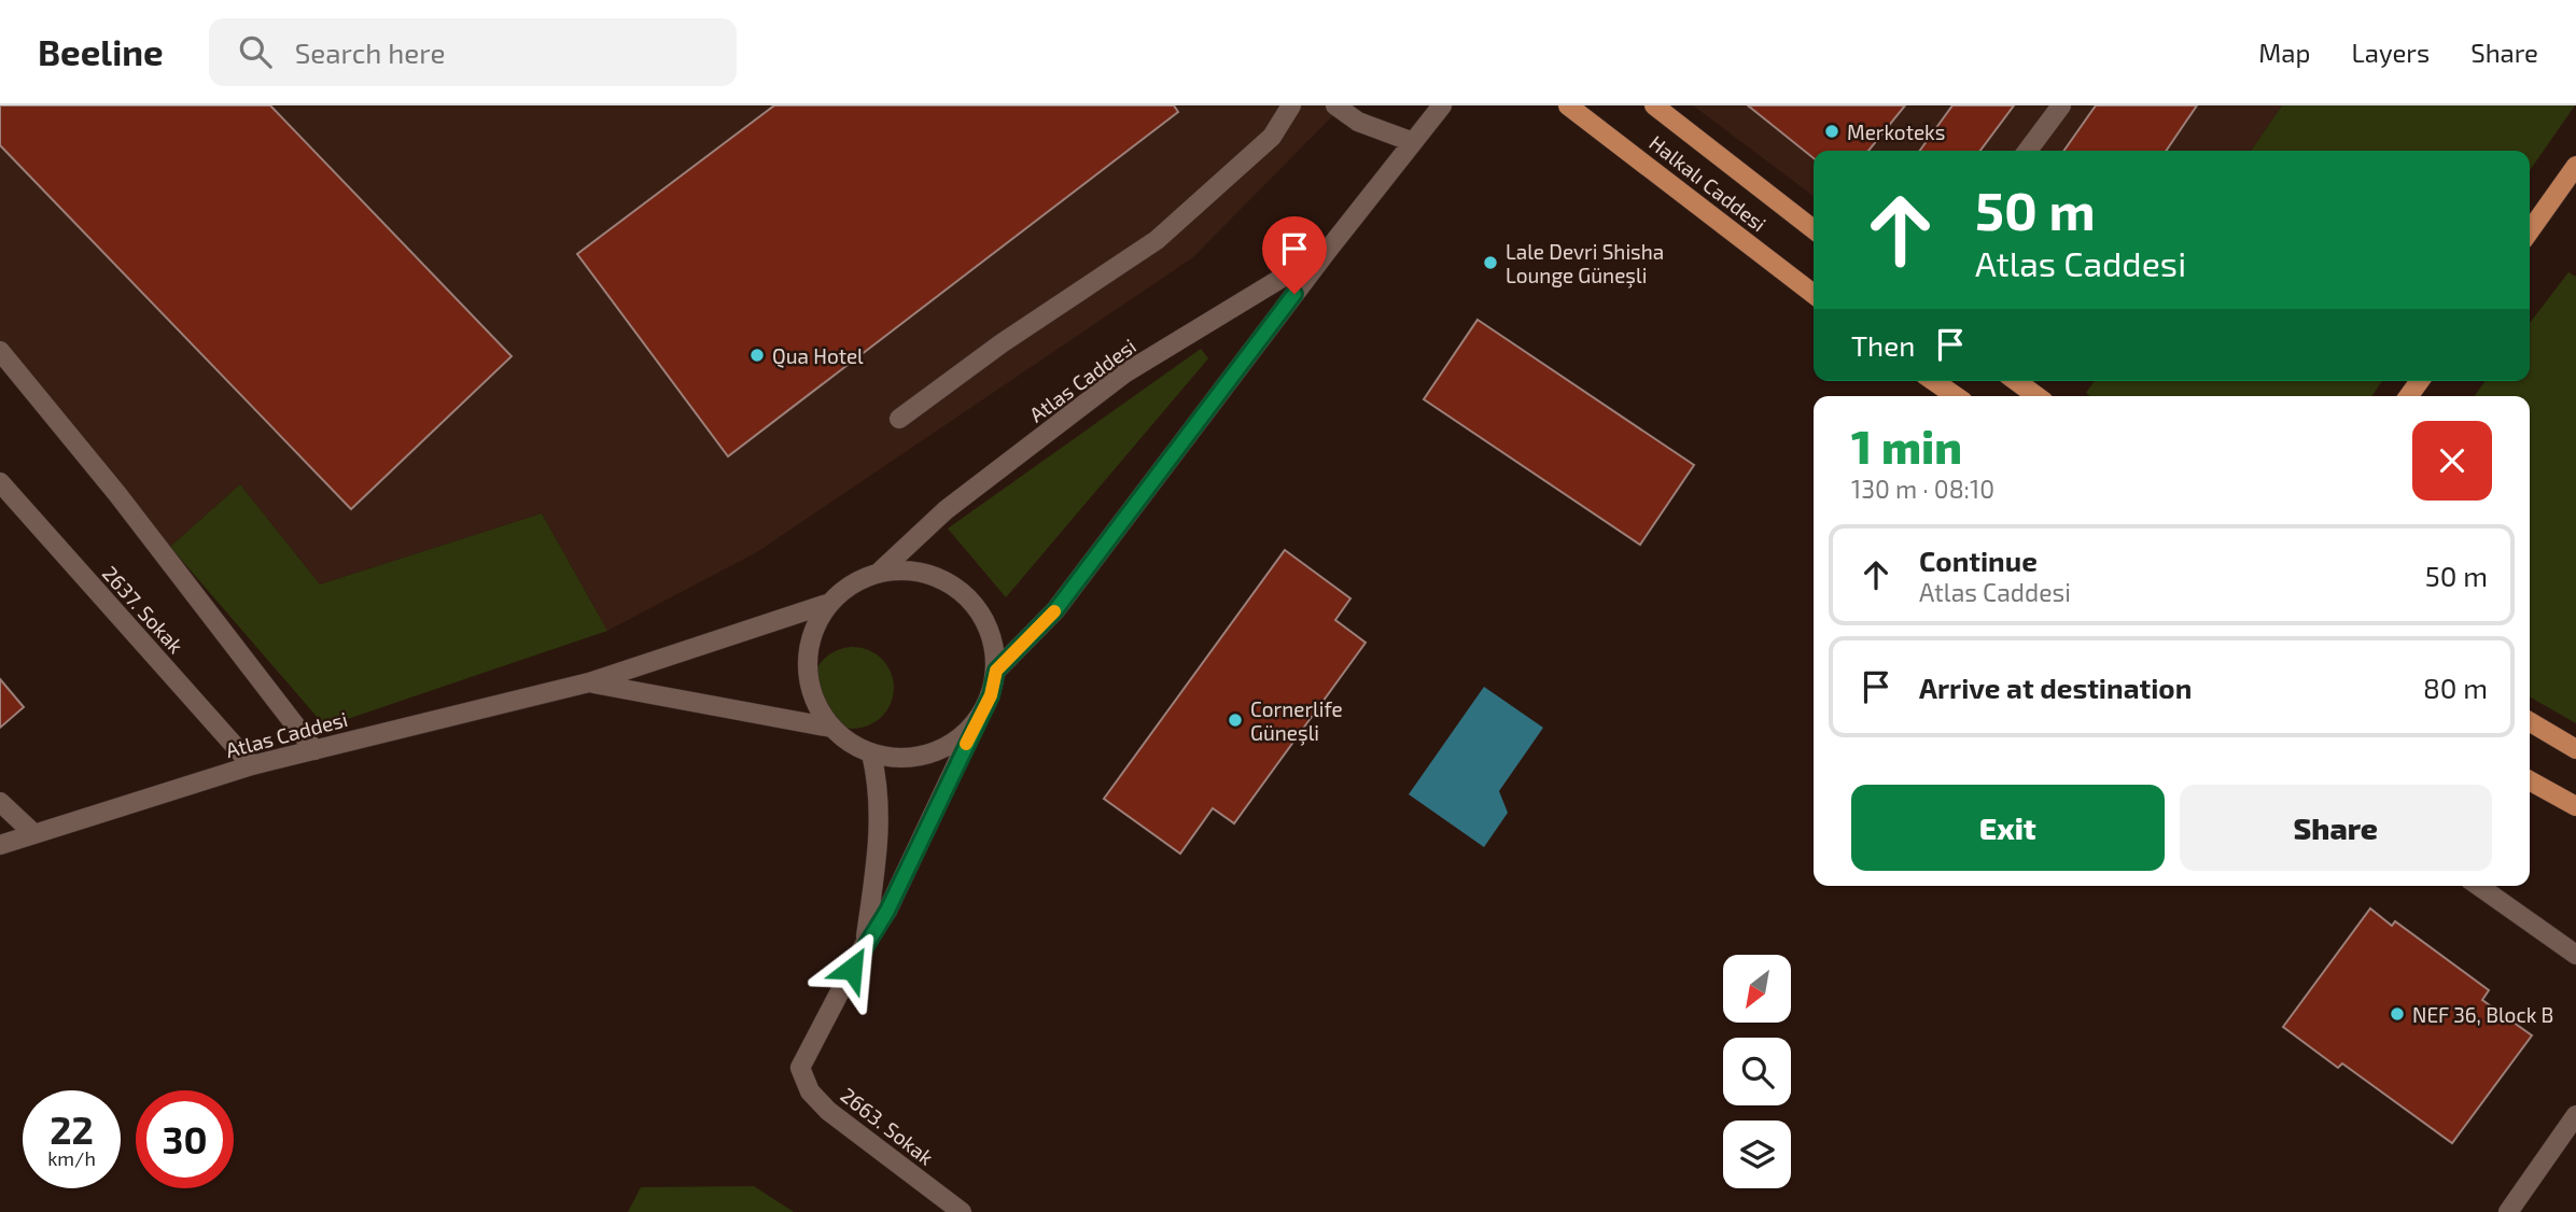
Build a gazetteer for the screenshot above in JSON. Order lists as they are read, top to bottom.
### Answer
{
  "streets": {
    "main road": ["Halkalı Caddesi"],
    "street": ["Atlas Caddesi", "2637. Sokak", "2663. Sokak"]
  },
  "crossings": [
    ["Atlas Caddesi", "2637. Sokak"]
  ],
  "places": [
    "Merkoteks",
    "Lale Devri Shisha Lounge Güneşli",
    "Qua Hotel",
    "Cornerlife Güneşli",
    "NEF 36, Block B"
  ],
  "north": "bottom left",
  "page": {
    "header": "Beeline",
    "search": "Search here",
    "nav": ["Map", "Layers", "Share"],
    "turn": ["50 m", "Atlas Caddesi"],
    "then": "Then",
    "heading": ["1 min", "130 m · 08:10"],
    "list": [
      {
        "name": "Continue",
        "note": "Atlas Caddesi",
        "value": "50 m"
      },
      {
        "name": "Arrive at destination",
        "value": "80 m"
      }
    ],
    "buttons": ["Exit", "Share"],
    "speed": "22 km/h",
    "limit": "30"
  }
}
